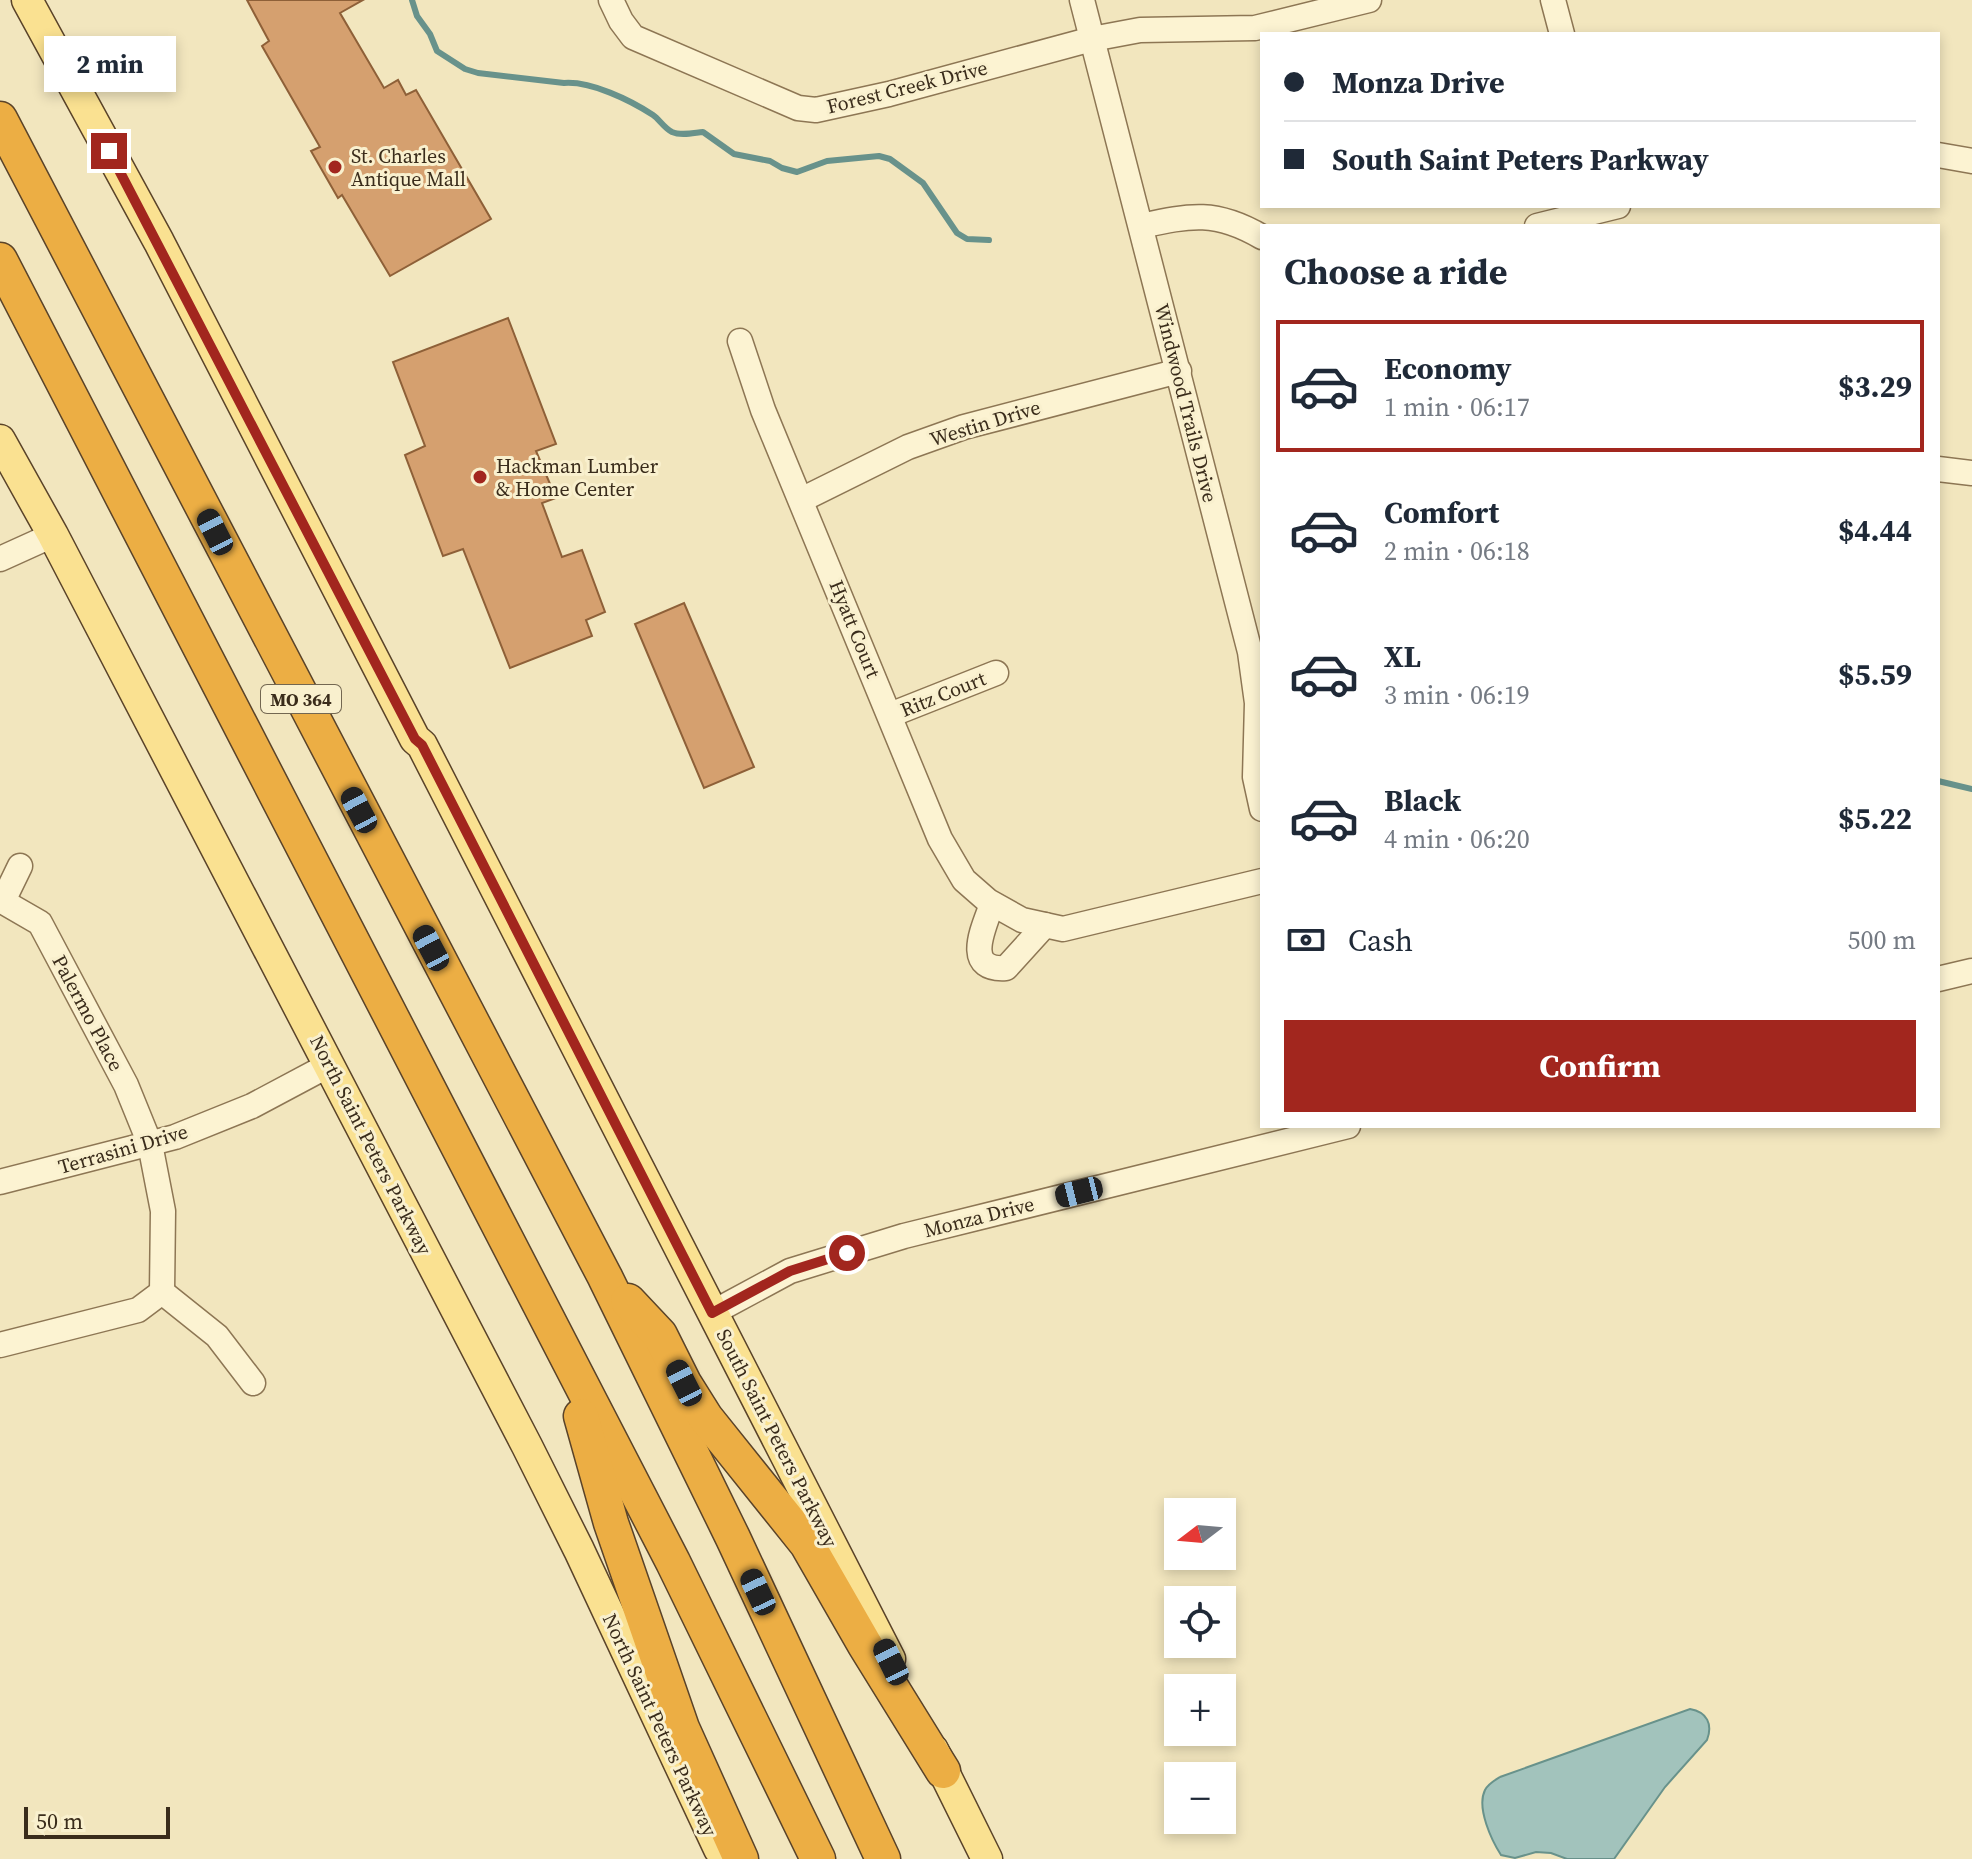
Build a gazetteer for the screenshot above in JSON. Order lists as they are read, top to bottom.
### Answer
{
  "streets": {
    "highway": ["MO 364"],
    "main road": ["North Saint Peters Parkway", "South Saint Peters Parkway"],
    "street": [
      "Forest Creek Drive",
      "Windwood Trails Drive",
      "Westin Drive",
      "Hyatt Court",
      "Ritz Court",
      "Palermo Place",
      "Terrasini Drive",
      "Monza Drive"
    ]
  },
  "crossings": [
    ["Forest Creek Drive", "Windwood Trails Drive"],
    ["Windwood Trails Drive", "Westin Drive"],
    ["Westin Drive", "Hyatt Court"],
    ["Hyatt Court", "Ritz Court"],
    ["Palermo Place", "Terrasini Drive"],
    ["North Saint Peters Parkway", "Terrasini Drive"],
    ["Monza Drive", "South Saint Peters Parkway"]
  ],
  "places": ["St. Charles Antique Mall", "Hackman Lumber & Home Center"],
  "scale_bar": "50 m",
  "north": "left",
  "page": {
    "banner": ["Monza Drive", "South Saint Peters Parkway"],
    "bubble": "2 min",
    "heading": "Choose a ride",
    "list": [
      {
        "name": "Economy",
        "note": "1 min · 06:17",
        "value": "$3.29"
      },
      {
        "name": "Comfort",
        "note": "2 min · 06:18",
        "value": "$4.44"
      },
      {
        "name": "XL",
        "note": "3 min · 06:19",
        "value": "$5.59"
      },
      {
        "name": "Black",
        "note": "4 min · 06:20",
        "value": "$5.22"
      }
    ],
    "pay": ["Cash", "500 m"],
    "buttons": "Confirm",
    "map_buttons": ["+", "−"],
    "scale": "50 m"
  }
}
